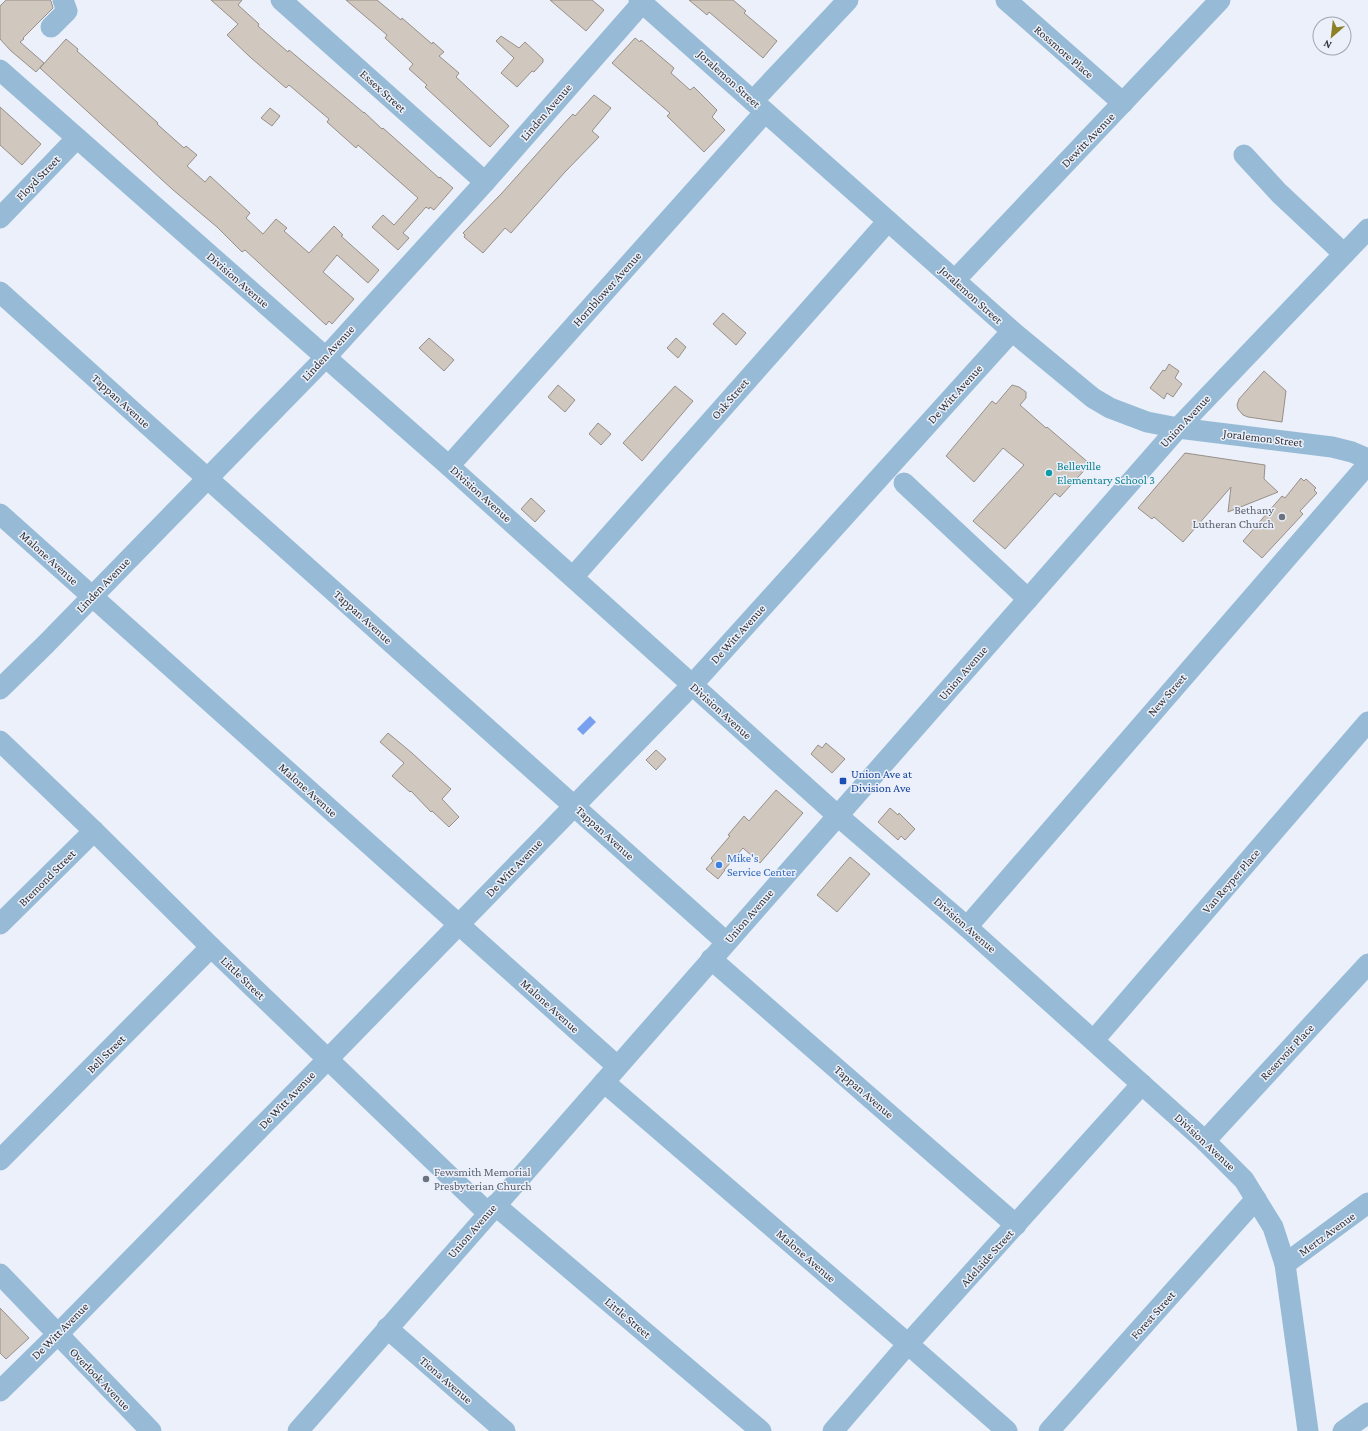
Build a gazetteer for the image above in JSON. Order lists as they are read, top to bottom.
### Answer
{
  "streets": {
    "street": [
      "Rossmore Place",
      "Joralemon Street",
      "Essex Street",
      "Linden Avenue",
      "Dewitt Avenue",
      "Floyd Street",
      "Division Avenue",
      "Hornblower Avenue",
      "De Witt Avenue",
      "Oak Street",
      "Tappan Avenue",
      "Union Avenue",
      "Malone Avenue",
      "New Street",
      "Bremond Street",
      "Van Reyper Place",
      "Little Street",
      "Reservoir Place",
      "Bell Street",
      "Mertz Avenue",
      "Adelaide Street",
      "Forest Street",
      "Overlook Avenue",
      "Tiona Avenue"
    ]
  },
  "crossings": [
    ["Rossmore Place", "Dewitt Avenue"],
    ["Joralemon Street", "Linden Avenue"],
    ["Joralemon Street", "Dewitt Avenue"],
    ["Joralemon Street", "Hornblower Avenue"],
    ["Joralemon Street", "De Witt Avenue"],
    ["Joralemon Street", "Oak Street"],
    ["Joralemon Street", "Union Avenue"],
    ["Essex Street", "Linden Avenue"],
    ["Linden Avenue", "Division Avenue"],
    ["Linden Avenue", "Tappan Avenue"],
    ["Linden Avenue", "Malone Avenue"],
    ["Floyd Street", "Division Avenue"],
    ["Division Avenue", "Hornblower Avenue"],
    ["Division Avenue", "De Witt Avenue"],
    ["Division Avenue", "Oak Street"],
    ["Division Avenue", "Union Avenue"],
    ["Division Avenue", "New Street"],
    ["Division Avenue", "Van Reyper Place"],
    ["Division Avenue", "Reservoir Place"],
    ["Division Avenue", "Mertz Avenue"],
    ["Division Avenue", "Adelaide Street"],
    ["Division Avenue", "Forest Street"],
    ["De Witt Avenue", "Tappan Avenue"],
    ["De Witt Avenue", "Malone Avenue"],
    ["De Witt Avenue", "Little Street"],
    ["De Witt Avenue", "Overlook Avenue"],
    ["Tappan Avenue", "Union Avenue"],
    ["Tappan Avenue", "Adelaide Street"],
    ["Union Avenue", "Malone Avenue"],
    ["Union Avenue", "Little Street"],
    ["Union Avenue", "Tiona Avenue"],
    ["Malone Avenue", "Adelaide Street"],
    ["Bremond Street", "Little Street"],
    ["Little Street", "Bell Street"]
  ],
  "places": {
    "other": [
      "Belleville Elementary School 3",
      "Bethany Lutheran Church",
      "Mike's Service Center",
      "Fewsmith Memorial Presbyterian Church"
    ],
    "transit": ["Union Ave at Division Ave"]
  },
  "north": "bottom left"
}
